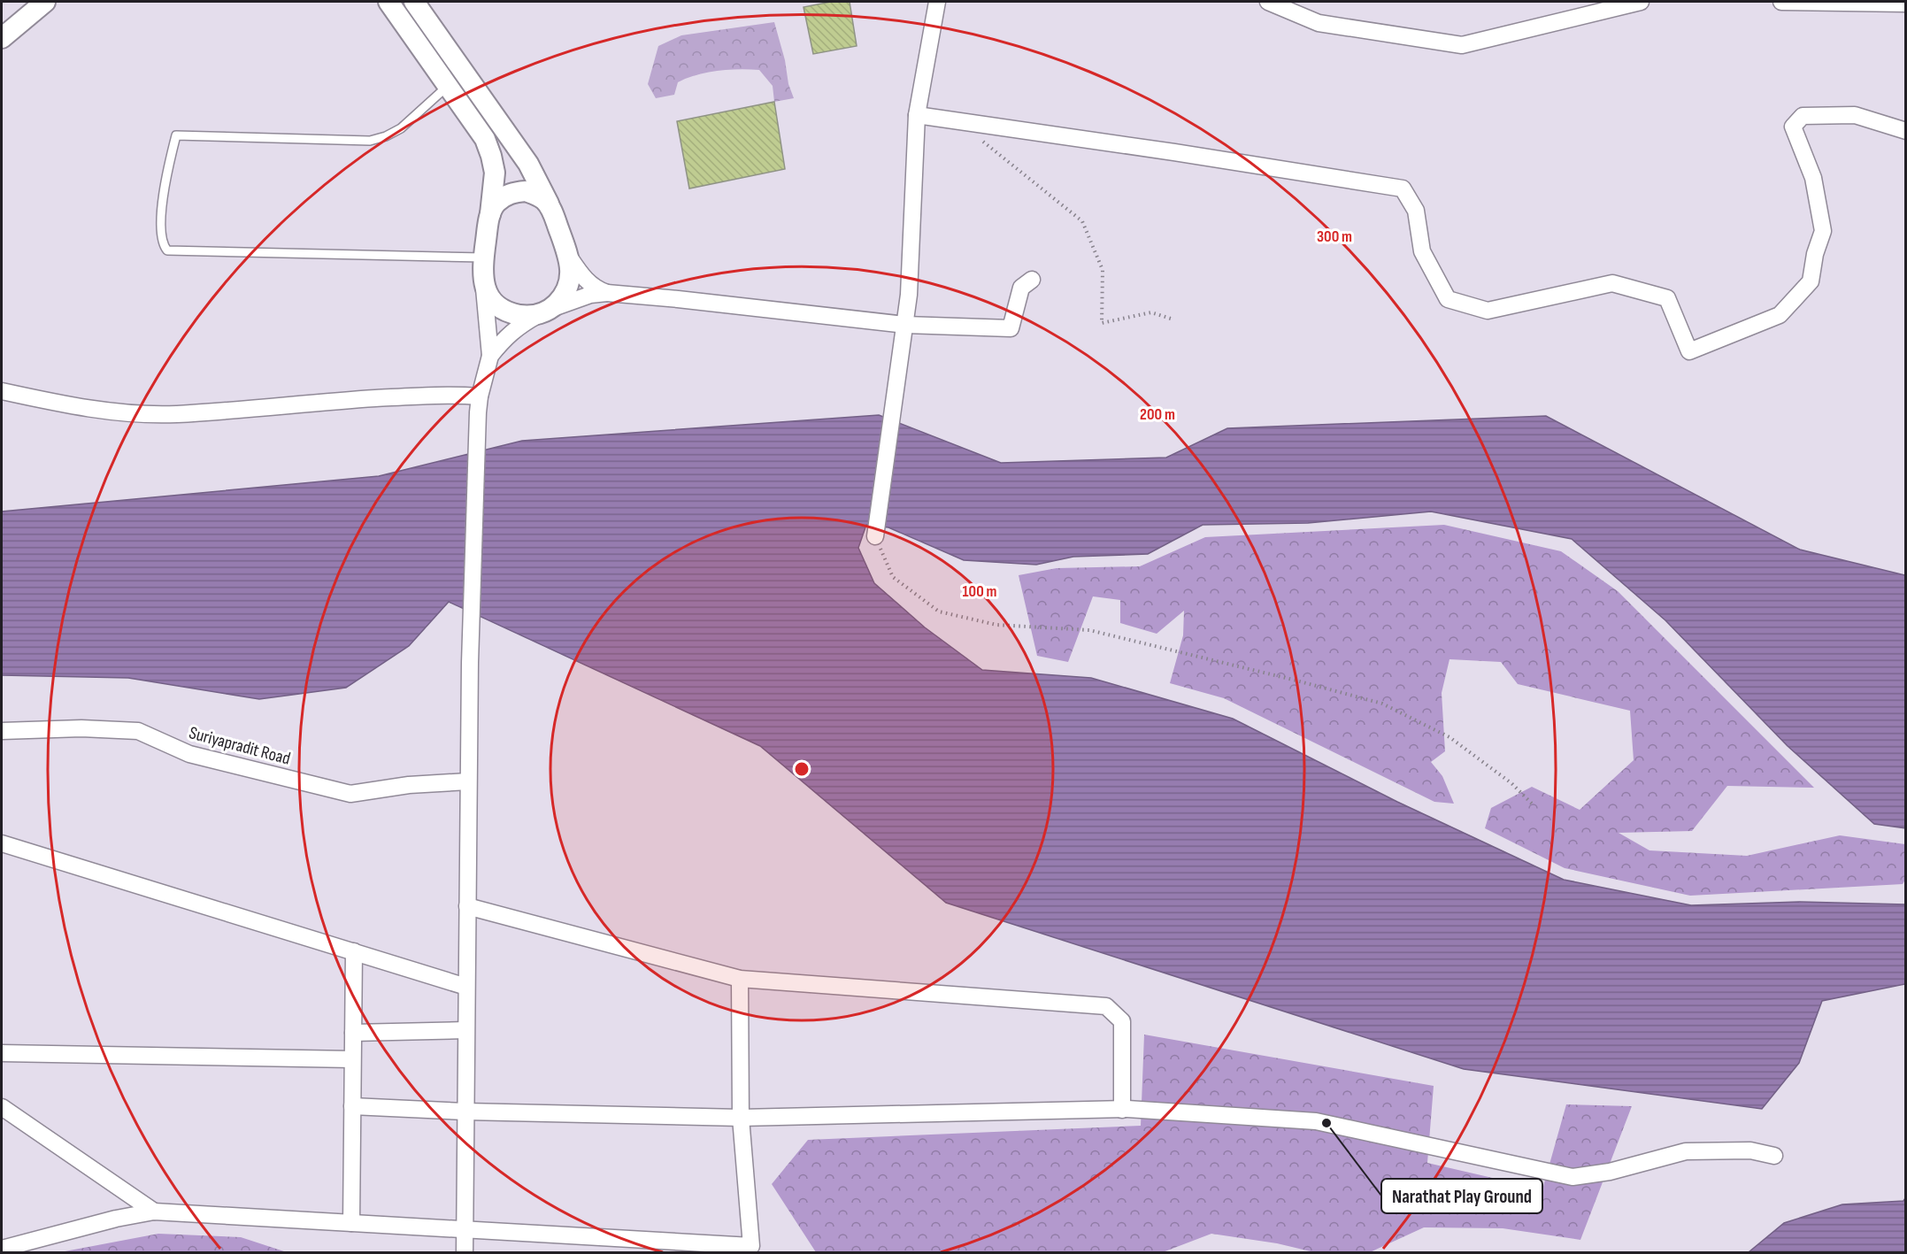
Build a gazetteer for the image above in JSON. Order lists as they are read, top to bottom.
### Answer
{
  "streets": {
    "street": ["Suriyapradit Road"]
  },
  "places": ["Narathat Play Ground"],
  "rings": ["300 m", "200 m", "100 m"]
}
